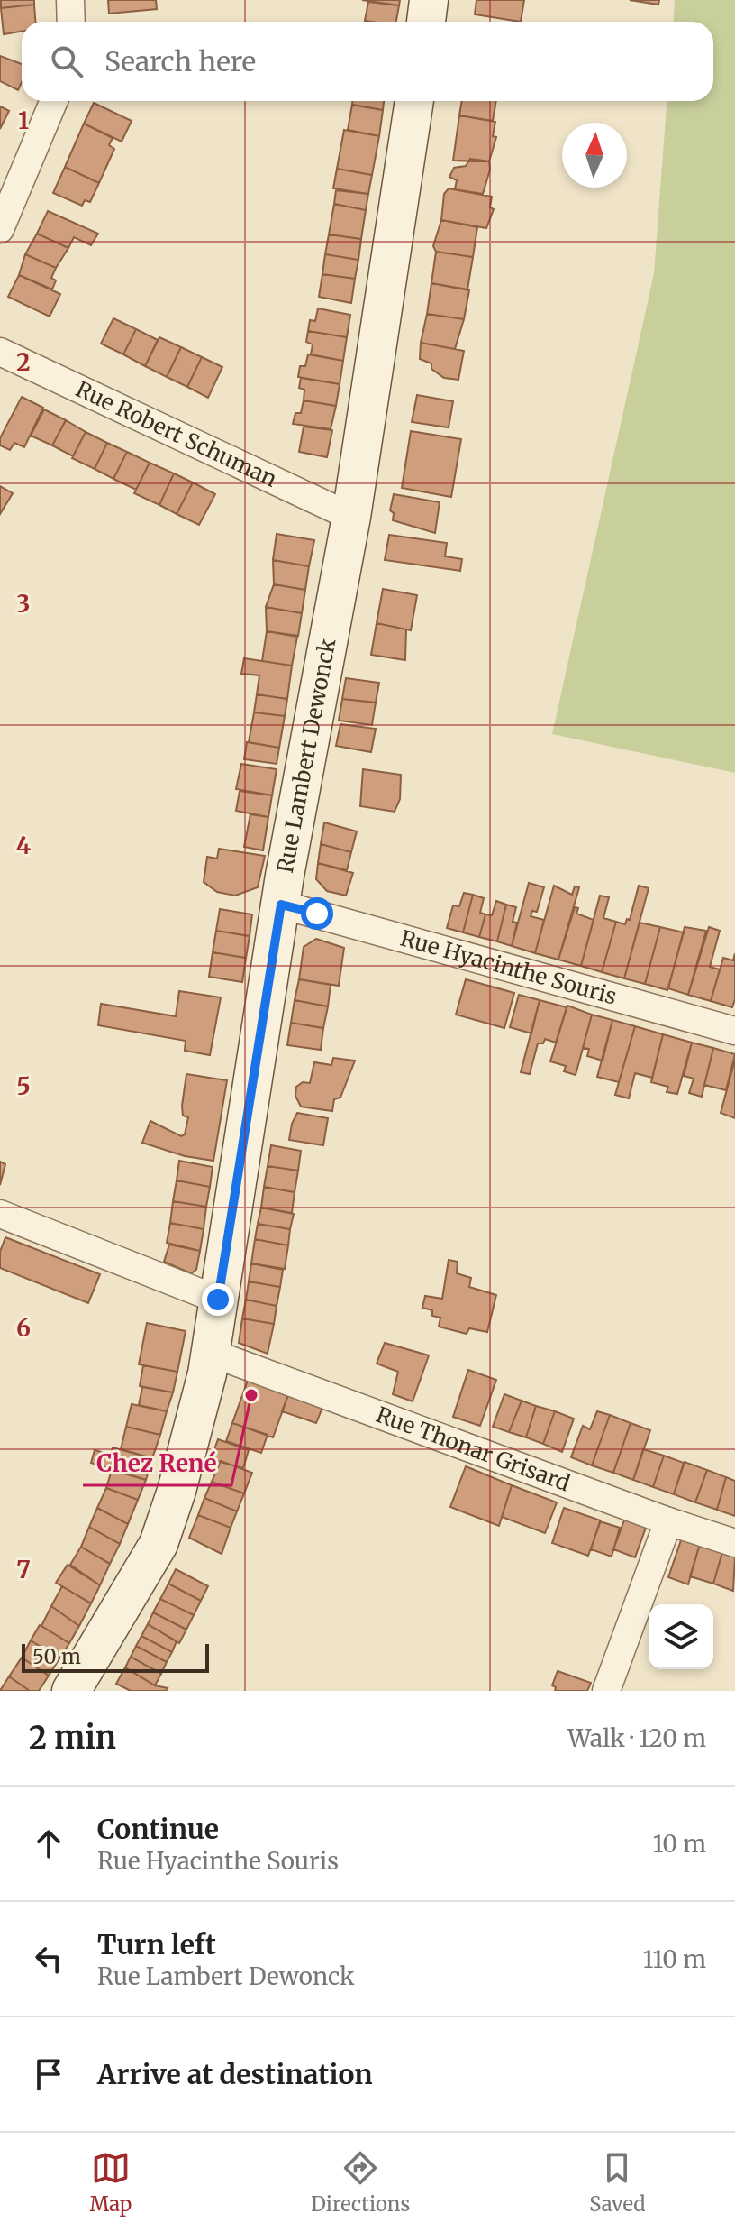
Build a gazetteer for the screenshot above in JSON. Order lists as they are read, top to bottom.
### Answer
{
  "streets": {
    "street": [
      "Rue Robert Schuman",
      "Rue Lambert Dewonck",
      "Rue Hyacinthe Souris",
      "Rue Thonar Grisard"
    ]
  },
  "crossings": [
    ["Rue Robert Schuman", "Rue Lambert Dewonck"],
    ["Rue Lambert Dewonck", "Rue Hyacinthe Souris"],
    ["Rue Lambert Dewonck", "Rue Thonar Grisard"]
  ],
  "places": ["Chez René"],
  "scale_bar": "50 m",
  "north": "top",
  "page": {
    "search": "Search here",
    "scale": "50 m",
    "heading": ["2 min", "Walk · 120 m"],
    "list": [
      ["Continue", "Rue Hyacinthe Souris", "10 m"],
      ["Turn left", "Rue Lambert Dewonck", "110 m"],
      "Arrive at destination"
    ],
    "nav": ["Map", "Directions", "Saved"]
  },
  "grid": {
    "rows": [
      "1",
      "2",
      "3",
      "4",
      "5",
      "6",
      "7"
    ]
  }
}
